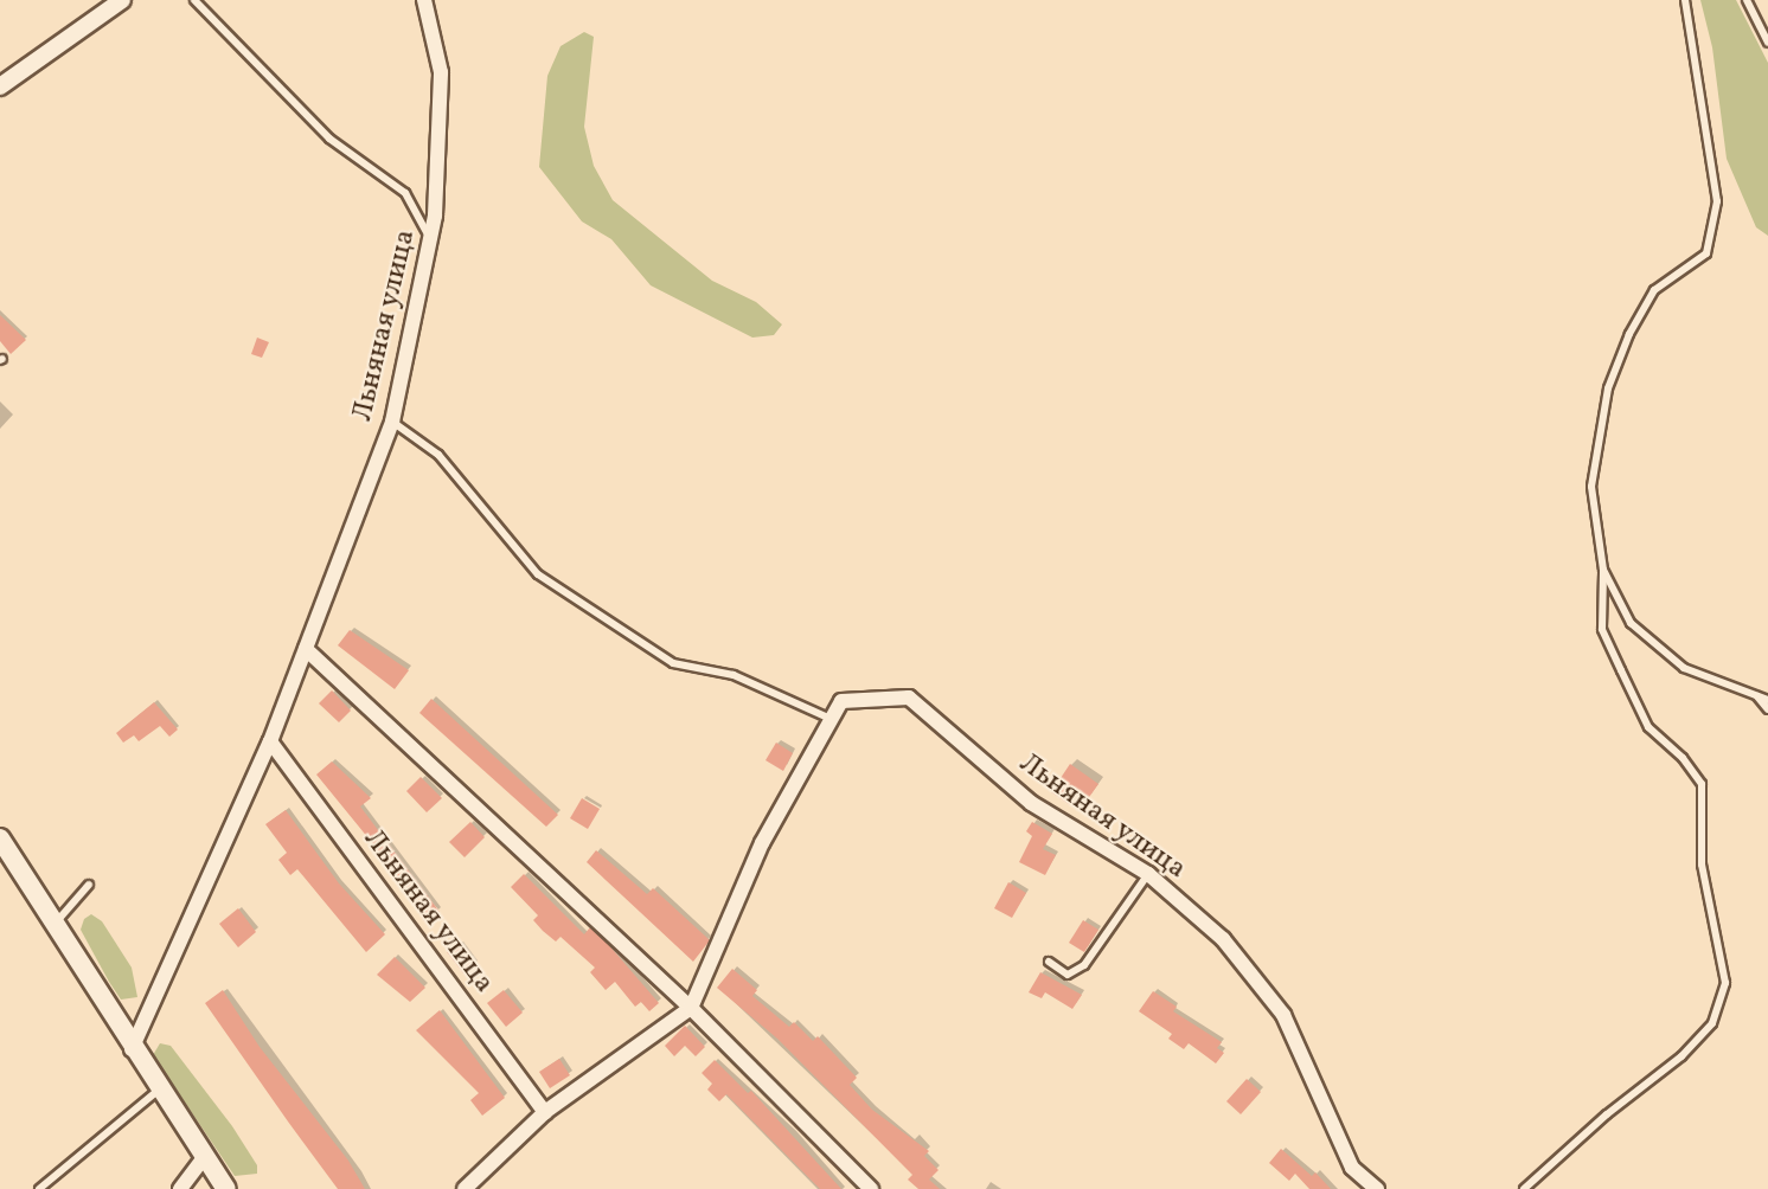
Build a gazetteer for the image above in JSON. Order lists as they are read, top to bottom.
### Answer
{
  "streets": {
    "street": ["Льняная улица"]
  }
}
